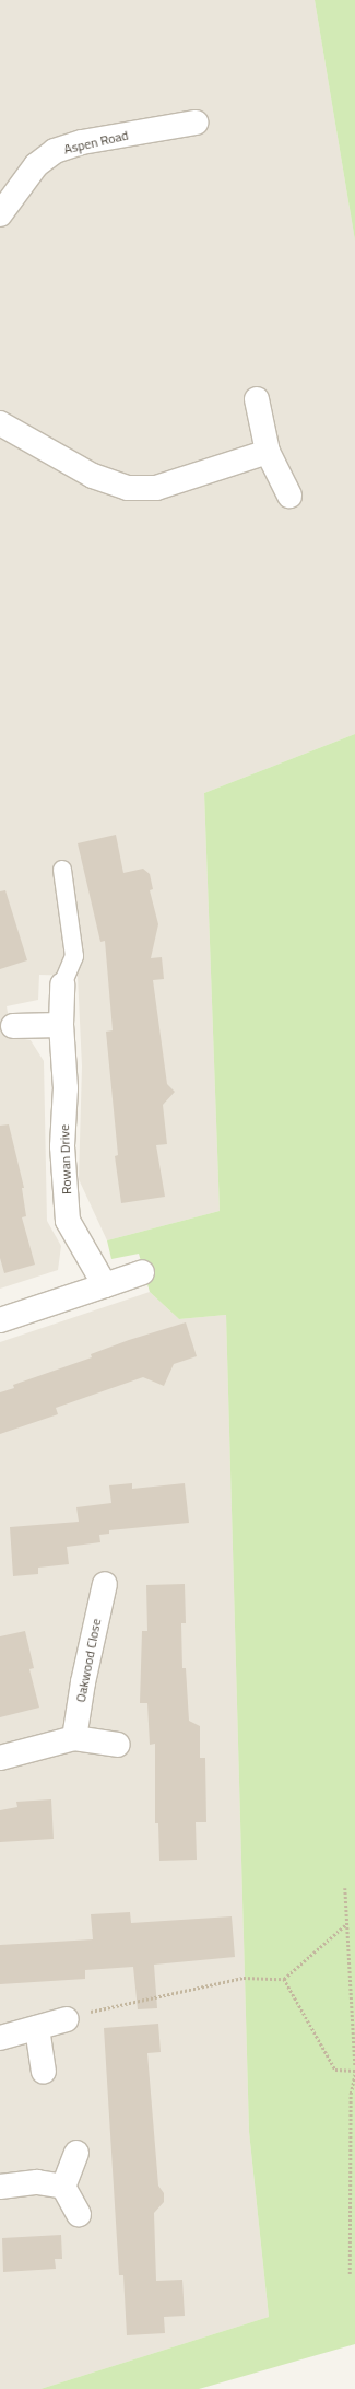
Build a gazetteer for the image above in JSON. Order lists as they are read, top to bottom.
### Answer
{
  "streets": {
    "street": ["Aspen Road", "Rowan Drive", "Oakwood Close"]
  }
}
